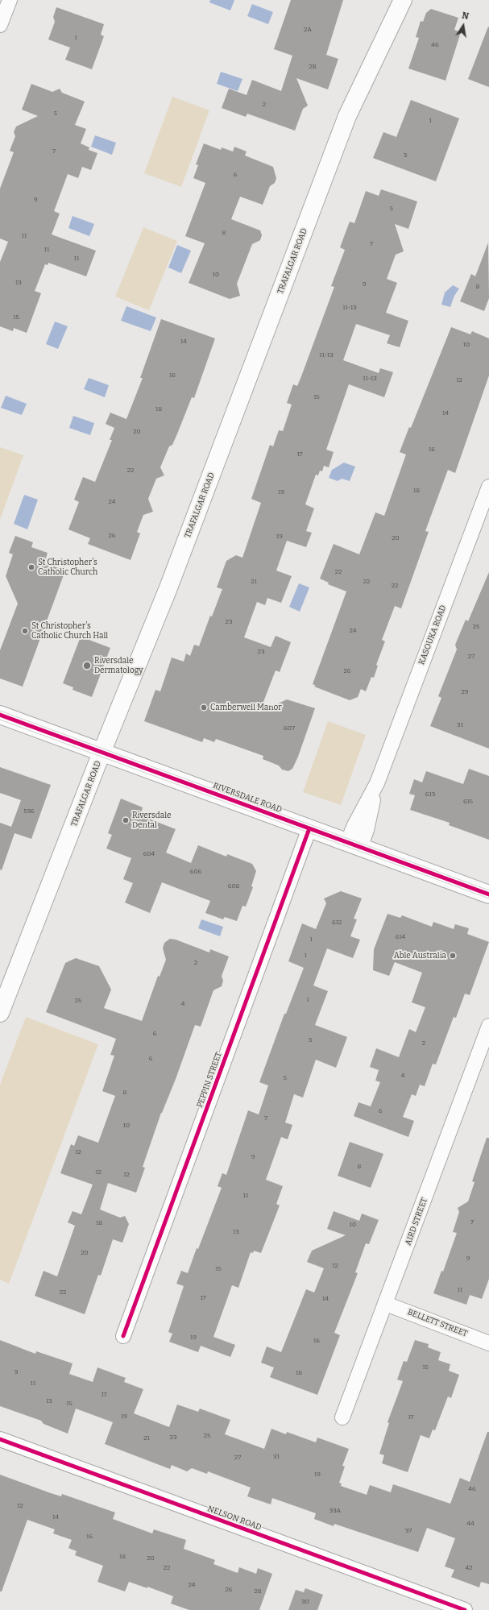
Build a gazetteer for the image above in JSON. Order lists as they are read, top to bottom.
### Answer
{
  "streets": {
    "main road": ["TRAFALGAR ROAD", "RIVERSDALE ROAD"],
    "street": [
      "KASOUKA ROAD",
      "PEPPIN STREET",
      "AIRD STREET",
      "BELLETT STREET",
      "NELSON ROAD"
    ]
  },
  "crossings": [
    ["TRAFALGAR ROAD", "RIVERSDALE ROAD"],
    ["KASOUKA ROAD", "RIVERSDALE ROAD"],
    ["RIVERSDALE ROAD", "PEPPIN STREET"],
    ["AIRD STREET", "BELLETT STREET"]
  ],
  "places": [
    "St Christopher's Catholic Church",
    "St Christopher's Catholic Church Hall",
    "Riversdale Dermatology",
    "Camberwell Manor",
    "Riversdale Dental",
    "Able Australia"
  ],
  "house_numbers": [
    "2A",
    "1",
    "46",
    "2B",
    "2",
    "5",
    "1",
    "7",
    "3",
    "6",
    "9",
    "5",
    "8",
    "11",
    "7",
    "11",
    "11",
    "10",
    "13",
    "9",
    "8",
    "11-13",
    "15",
    "14",
    "10",
    "11-13",
    "16",
    "11-13",
    "12",
    "15",
    "18",
    "14",
    "20",
    "16",
    "17",
    "22",
    "18",
    "19",
    "24",
    "26",
    "19",
    "20",
    "22",
    "21",
    "22",
    "22",
    "23",
    "25",
    "24",
    "23",
    "27",
    "26",
    "29",
    "31",
    "607",
    "613",
    "615",
    "596",
    "604",
    "606",
    "608",
    "612",
    "614",
    "1",
    "1",
    "2",
    "1",
    "25",
    "4",
    "6",
    "3",
    "2",
    "6",
    "4",
    "5",
    "8",
    "6",
    "7",
    "10",
    "12",
    "9",
    "8",
    "12",
    "12",
    "11",
    "7",
    "18",
    "10",
    "13",
    "20",
    "9",
    "12",
    "15",
    "11",
    "22",
    "17",
    "14",
    "19",
    "16",
    "15",
    "9",
    "18",
    "11",
    "17",
    "13",
    "15",
    "19",
    "17",
    "25",
    "23",
    "21",
    "31",
    "27",
    "19",
    "46",
    "12",
    "33A",
    "14",
    "44",
    "37",
    "16",
    "18",
    "20",
    "22",
    "42",
    "24",
    "26",
    "28",
    "30"
  ],
  "north": "top"
}
